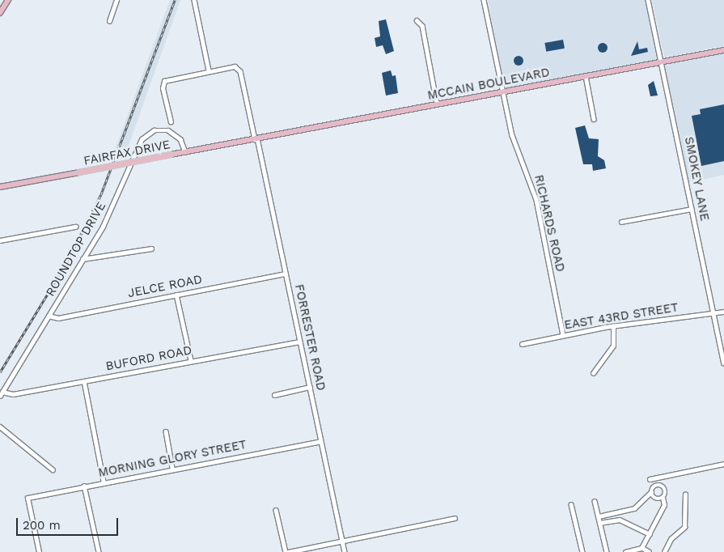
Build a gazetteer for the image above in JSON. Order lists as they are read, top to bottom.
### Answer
{
  "streets": {
    "main road": ["MCCAIN BOULEVARD", "FAIRFAX DRIVE"],
    "street": [
      "SMOKEY LANE",
      "RICHARDS ROAD",
      "ROUNDTOP DRIVE",
      "JELCE ROAD",
      "EAST 43RD STREET",
      "FORRESTER ROAD",
      "BUFORD ROAD",
      "MORNING GLORY STREET"
    ]
  },
  "crossings": [
    ["MCCAIN BOULEVARD", "FAIRFAX DRIVE"],
    ["MCCAIN BOULEVARD", "SMOKEY LANE"],
    ["MCCAIN BOULEVARD", "RICHARDS ROAD"],
    ["MCCAIN BOULEVARD", "FORRESTER ROAD"],
    ["FAIRFAX DRIVE", "ROUNDTOP DRIVE"],
    ["FAIRFAX DRIVE", "FORRESTER ROAD"],
    ["SMOKEY LANE", "EAST 43RD STREET"],
    ["RICHARDS ROAD", "EAST 43RD STREET"],
    ["ROUNDTOP DRIVE", "JELCE ROAD"],
    ["ROUNDTOP DRIVE", "BUFORD ROAD"],
    ["JELCE ROAD", "FORRESTER ROAD"],
    ["FORRESTER ROAD", "BUFORD ROAD"],
    ["FORRESTER ROAD", "MORNING GLORY STREET"]
  ],
  "scale_bar": "200 m"
}
